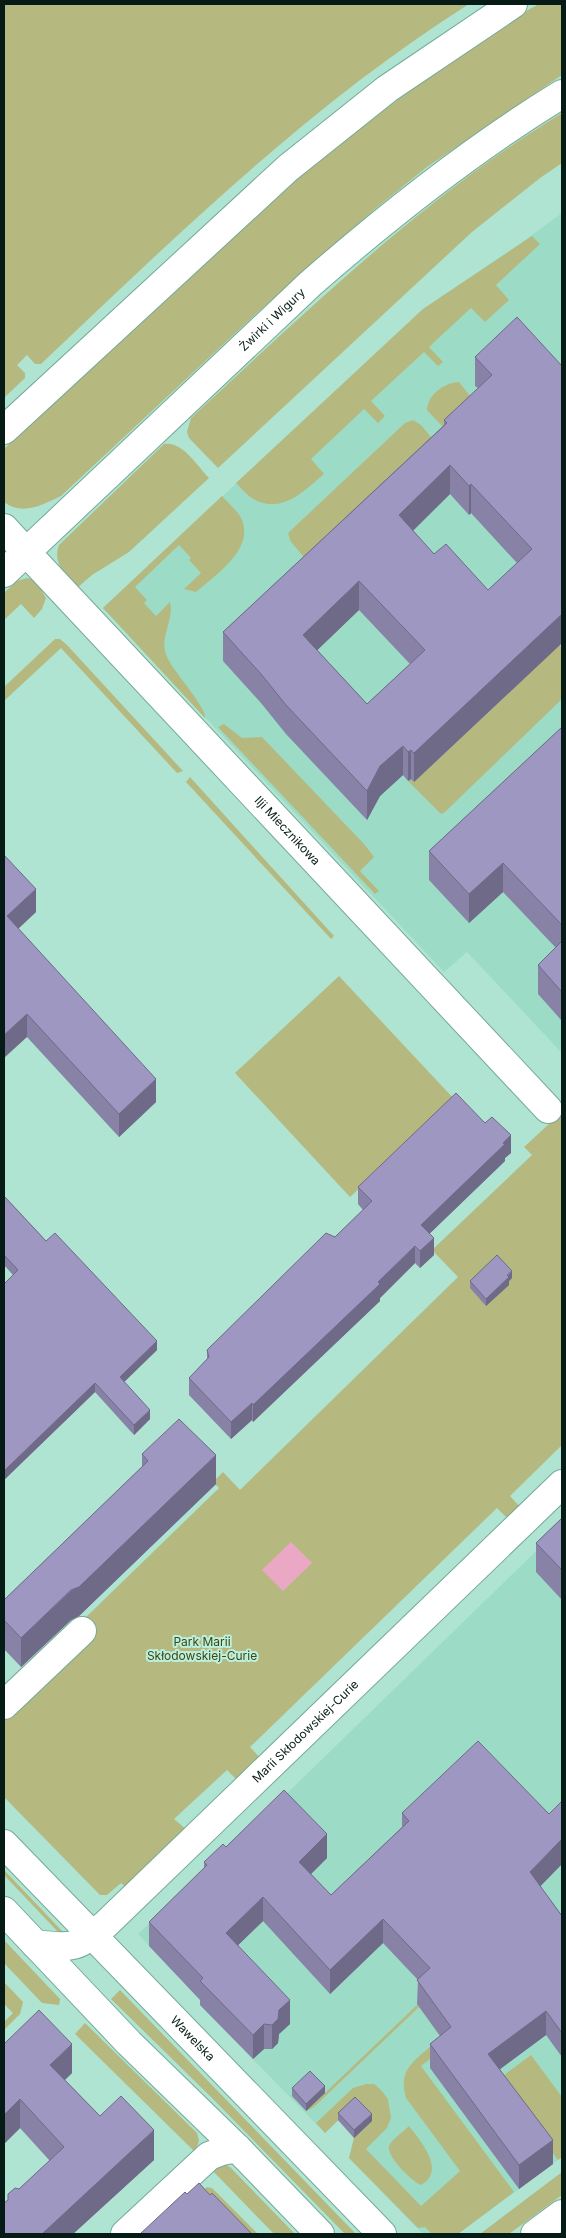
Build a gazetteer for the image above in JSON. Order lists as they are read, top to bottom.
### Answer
{
  "streets": {
    "main road": [
      "Żwirki i Wigury",
      "Ilji Miecznikowa",
      "Marii Skłodowskiej-Curie",
      "Wawelska"
    ]
  },
  "crossings": [
    ["Żwirki i Wigury", "Ilji Miecznikowa"],
    ["Marii Skłodowskiej-Curie", "Wawelska"]
  ],
  "parks": ["Park Marii Skłodowskiej-Curie"]
}
